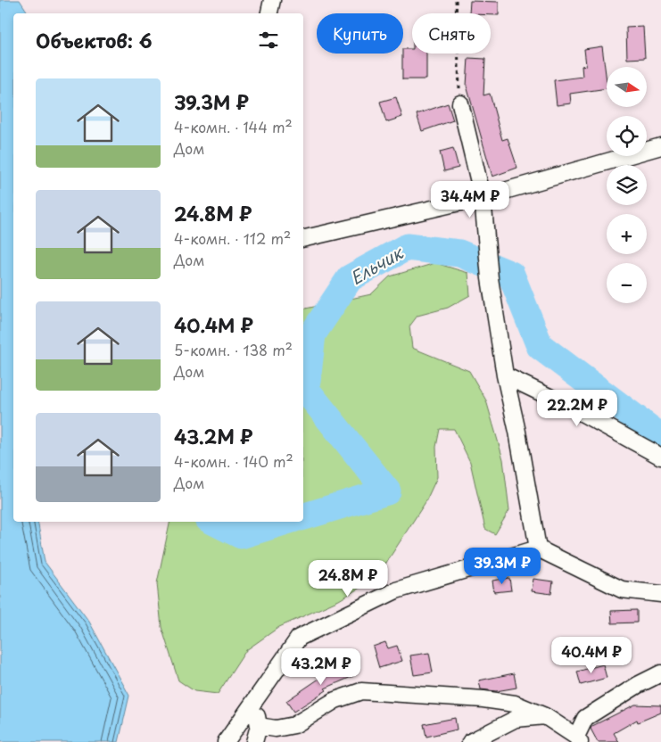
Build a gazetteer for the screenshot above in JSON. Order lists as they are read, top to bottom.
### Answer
{
  "water": ["Ельчик"],
  "north": "right",
  "page": {
    "chip": ["Купить", "Снять"],
    "heading": "Объектов: 6",
    "map_buttons": ["+", "−"],
    "list": [
      {
        "name": "39.3M ₽",
        "note": "4-комн. · 144 m² · Дом"
      },
      {
        "name": "24.8M ₽",
        "note": "4-комн. · 112 m² · Дом"
      },
      {
        "name": "40.4M ₽",
        "note": "5-комн. · 138 m² · Дом"
      },
      {
        "name": "43.2M ₽",
        "note": "4-комн. · 140 m² · Дом"
      }
    ],
    "price": [
      "34.4M ₽",
      "22.2M ₽",
      "39.3M ₽",
      "24.8M ₽",
      "40.4M ₽",
      "43.2M ₽"
    ]
  }
}
